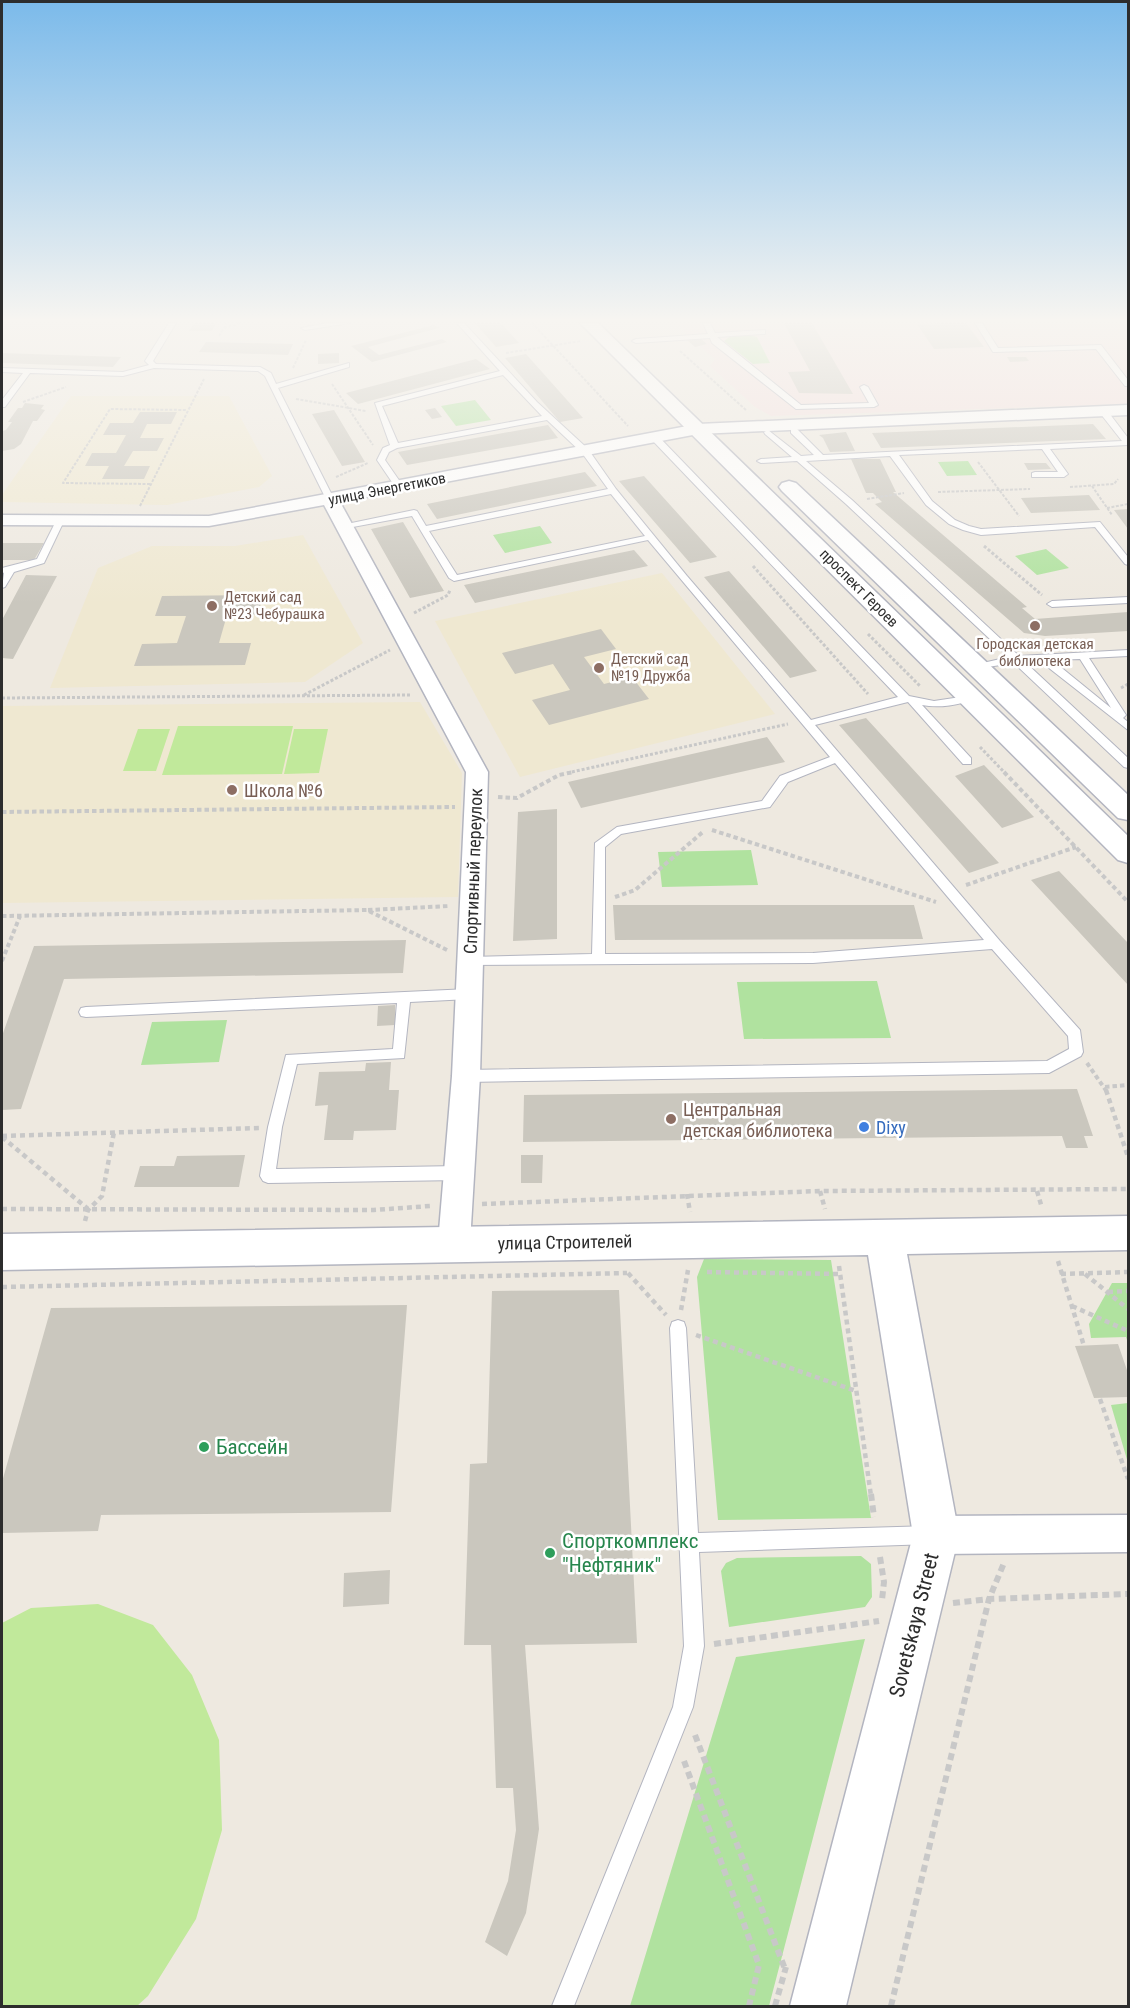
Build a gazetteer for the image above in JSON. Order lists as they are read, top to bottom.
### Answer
{
  "streets": {
    "main road": ["проспект Героев", "улица Строителей", "Sovetskaya Street"],
    "street": ["улица Энергетиков", "Спортивный переулок"]
  },
  "crossings": [
    ["улица Энергетиков", "проспект Героев"],
    ["улица Энергетиков", "Спортивный переулок"],
    ["Спортивный переулок", "улица Строителей"],
    ["улица Строителей", "Sovetskaya Street"]
  ],
  "places": [
    "Детский сад №23 Чебурашка",
    "Городская детская библиотека",
    "Детский сад №19 Дружба",
    "Школа №6",
    "Центральная детская библиотека",
    "Dixy",
    "Бассейн",
    "Спорткомплекс \"Нефтяник\""
  ]
}
